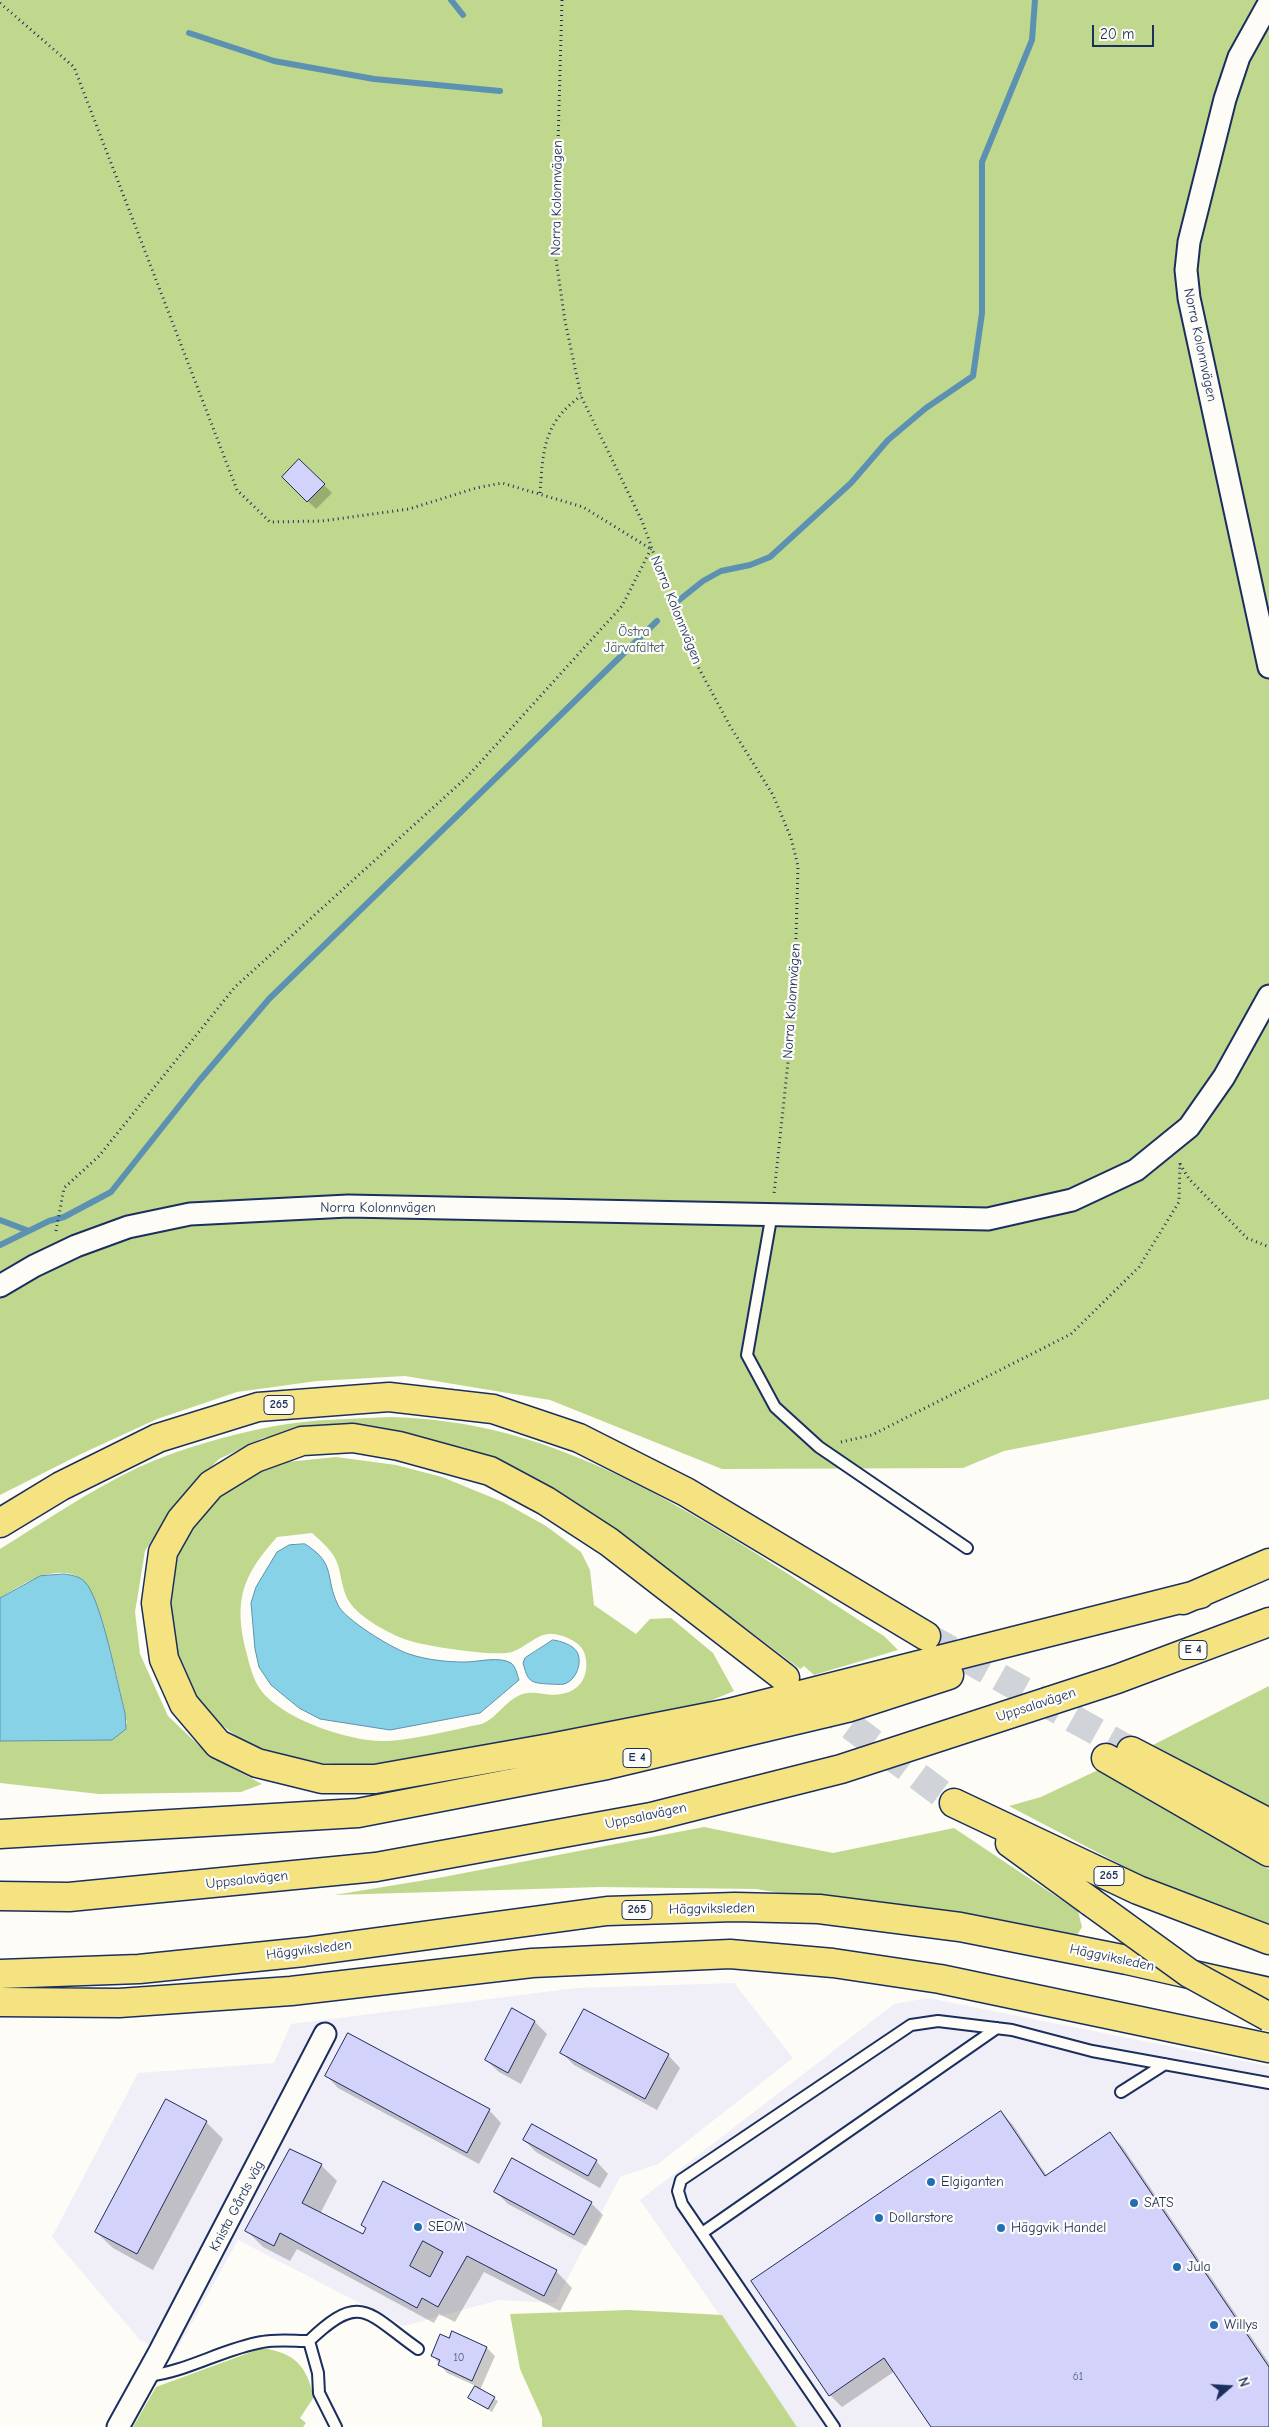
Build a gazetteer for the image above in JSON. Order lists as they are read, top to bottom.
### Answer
{
  "streets": {
    "highway": [
      "265",
      "E 4",
      "Uppsalavägen",
      "Häggviksleden"
    ],
    "street": ["Norra Kolonnvägen", "Knista Gårds väg"]
  },
  "parks": ["Östra Järvafältet"],
  "places": [
    "Elgiganten",
    "SATS",
    "Dollarstore",
    "SEOM",
    "Häggvik Handel",
    "Jula",
    "Willys"
  ],
  "house_numbers": ["10", "61"],
  "scale_bar": "20 m",
  "north": "right"
}
